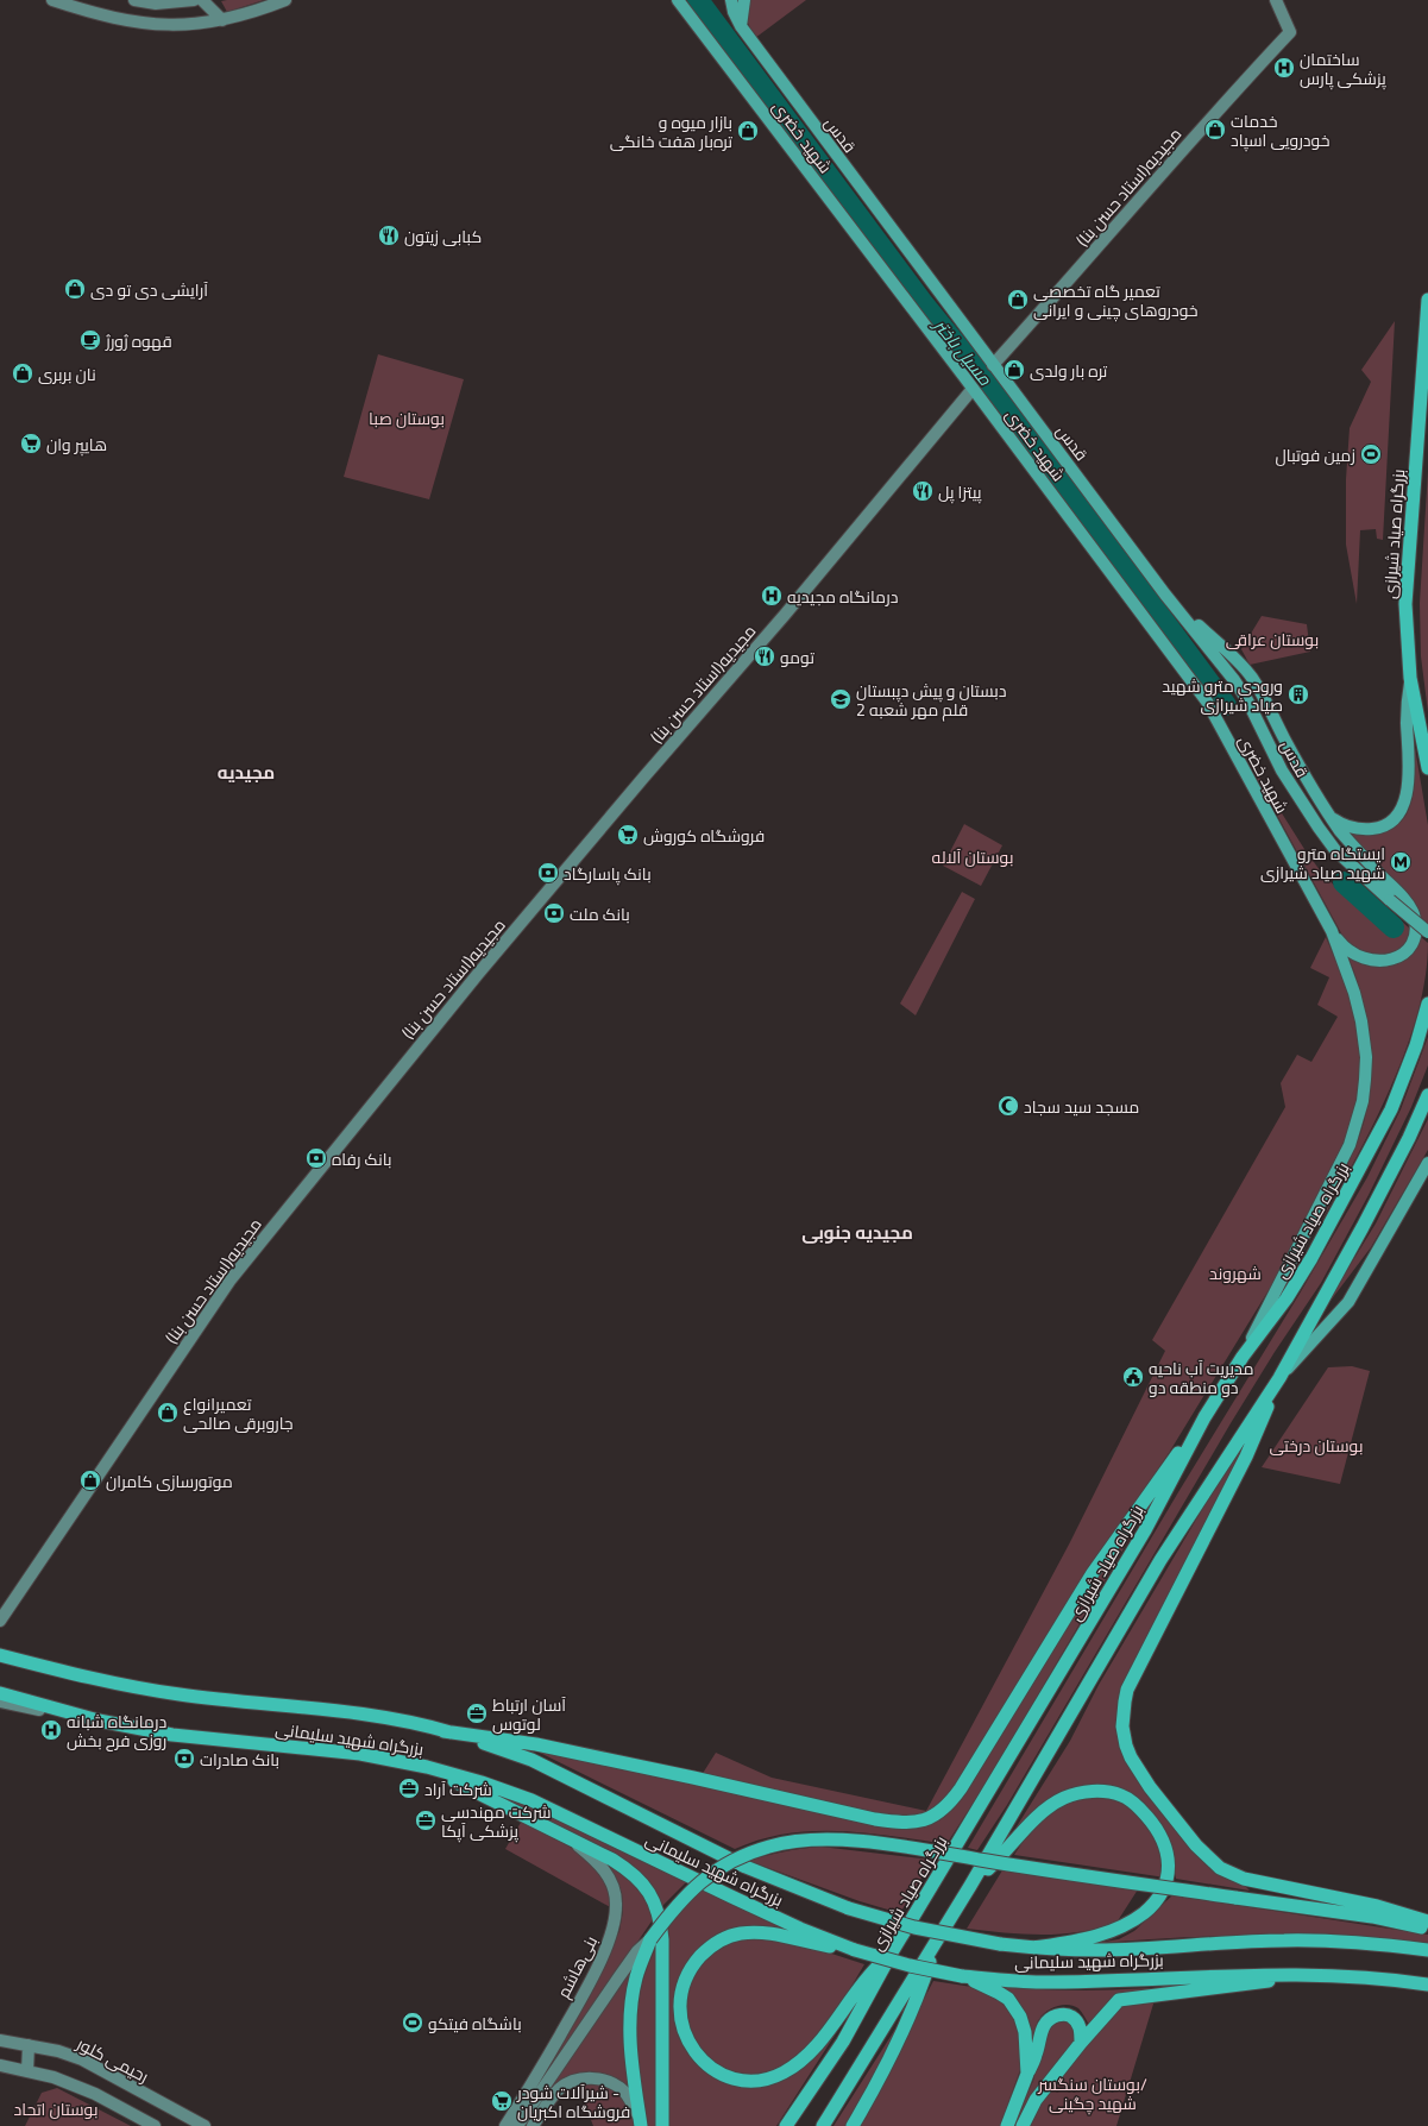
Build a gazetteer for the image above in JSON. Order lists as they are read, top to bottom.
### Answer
{
  "streets": {
    "highway": ["بزرگراه صیاد شیرازی", "بزرگراه شهید سلیمانی"],
    "main road": [
      "قدس",
      "شهید خضری",
      "مجیدیه(استاد حسن بنا)",
      "بنی‌هاشم",
      "رحیمی کلور"
    ]
  },
  "crossings": [
    ["قدس", "مجیدیه(استاد حسن بنا)"],
    ["شهید خضری", "مجیدیه(استاد حسن بنا)"]
  ],
  "districts": ["مجیدیه", "مجیدیه جنوبی"],
  "water": ["مسیل باختر"],
  "parks": [
    "بوستان صبا",
    "بوستان عراقی",
    "بوستان آلاله",
    "شهروند",
    "بوستان درختی",
    "بوستان سنگسر/ شهید چگینی",
    "بوستان اتحاد"
  ],
  "places": {
    "hospital": ["ساختمان پزشکی پارس", "درمانگاه مجیدیه", "درمانگاه شبانه روزی فرح بخش"],
    "shop": [
      "خدمات خودرویی اسپاد",
      "بازار میوه و تره‌بار هفت خانگی",
      "آرایشی دی تو دی",
      "تعمیر گاه تخصصی خودروهای چینی و ایرانی",
      "تره بار ولدی",
      "نان بربرى",
      "تعمیرانواع جاروبرقی صالحی",
      "موتورسازی کامران"
    ],
    "restaurant": ["کبابی زیتون", "پیتزا پل", "تومو"],
    "cafe": ["قهوه ژورژ"],
    "supermarket": ["هایپر وان", "فروشگاه کوروش", "شیرآلات شودر - فروشگاه اکبریان"],
    "sports": ["زمین فوتبال", "باشگاه فیتکو"],
    "building": ["ورودی مترو شهید صیاد شیرازی"],
    "school or university": ["دبستان و پیش دپبستان قلم مهر شعبه 2"],
    "metro station": ["ایستگاه مترو شهید صیاد شیرازی"],
    "bank": [
      "بانک پاسارگاد",
      "بانک ملت",
      "بانک رفاه",
      "بانک صادرات"
    ],
    "mosque": ["مسجد سید سجاد"],
    "public building": ["مدیریت آب ناحیه دو منطقه دو"],
    "office": ["آسان ارتباط لوتوس", "شرکت آراد", "شرکت مهندسی پزشکی آپکا"]
  }
}
